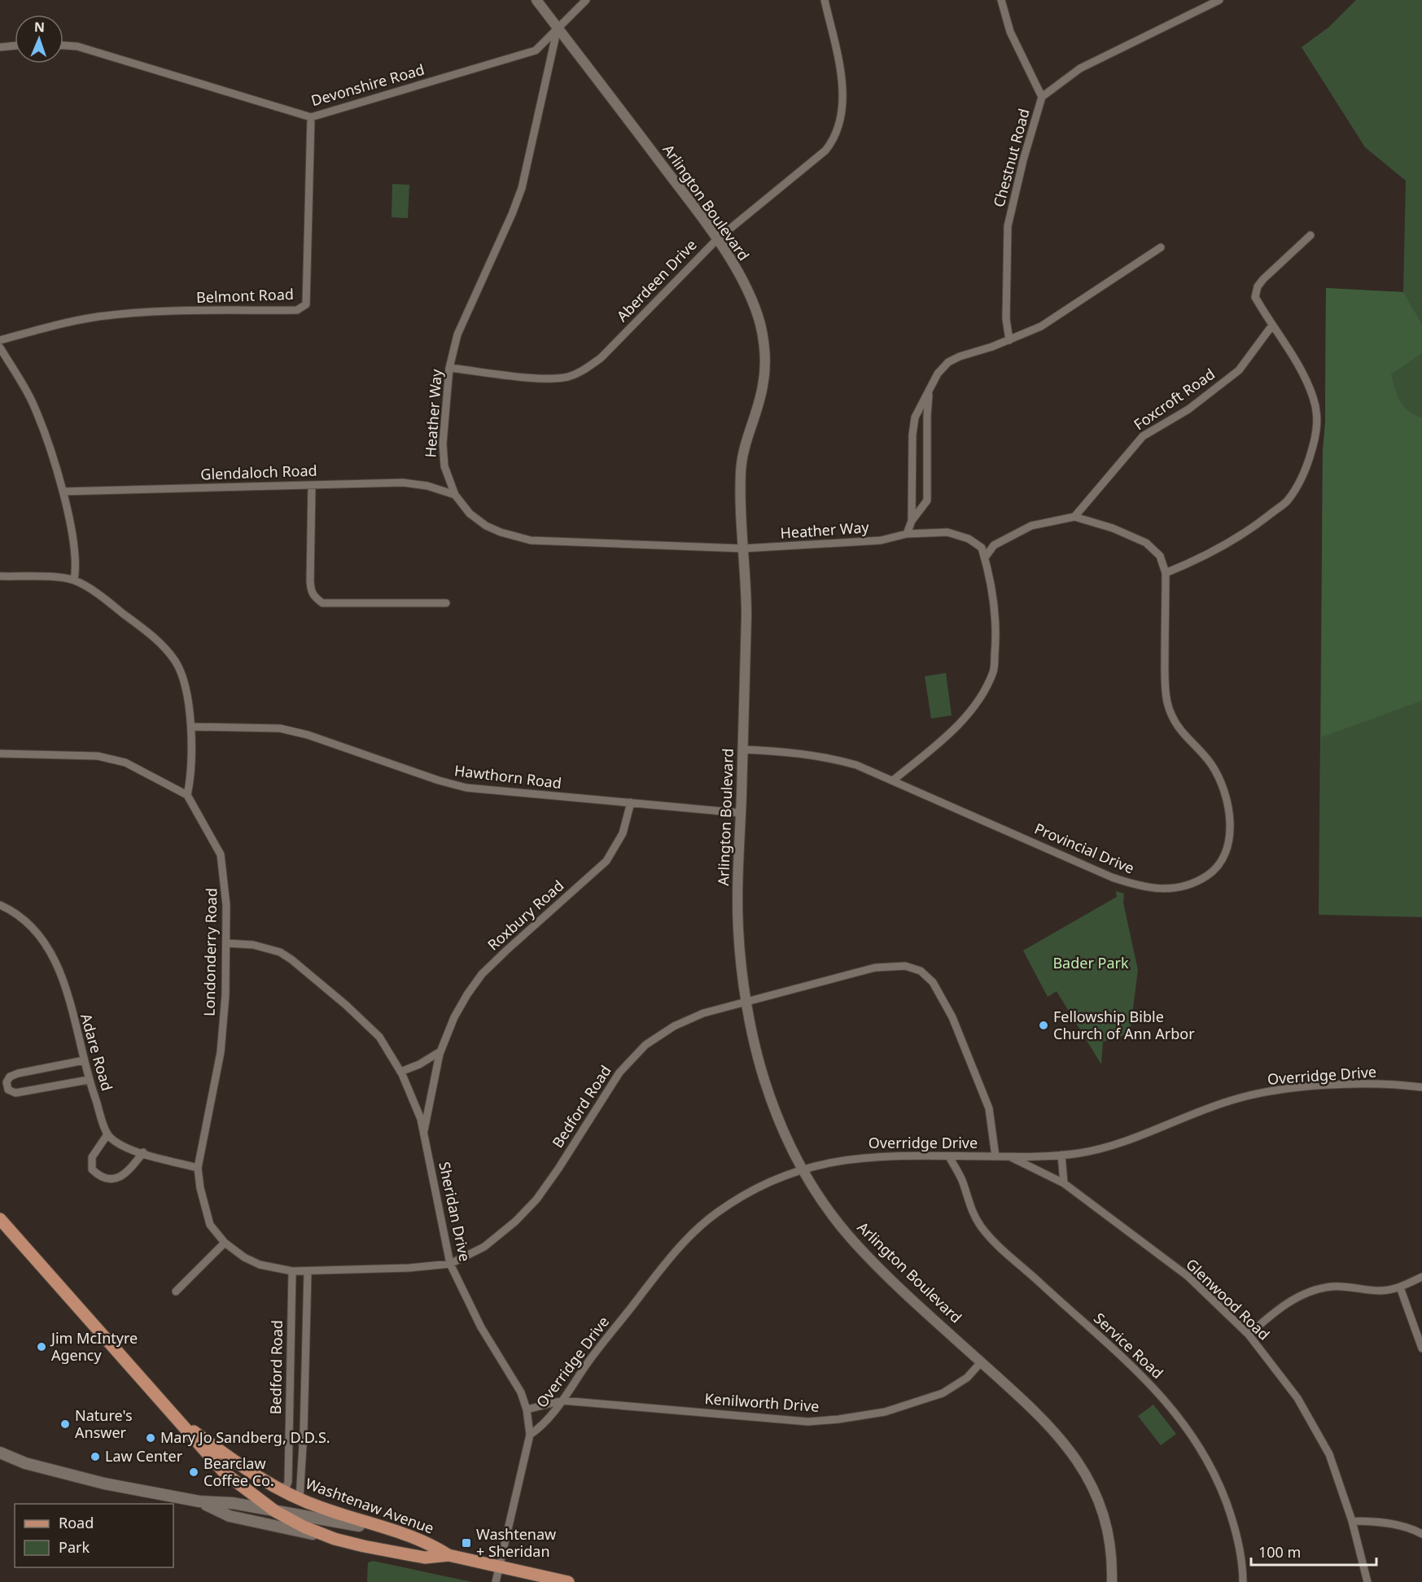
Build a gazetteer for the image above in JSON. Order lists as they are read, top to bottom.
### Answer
{
  "streets": {
    "main road": ["Washtenaw Avenue"],
    "street": [
      "Devonshire Road",
      "Chestnut Road",
      "Arlington Boulevard",
      "Aberdeen Drive",
      "Belmont Road",
      "Foxcroft Road",
      "Heather Way",
      "Glendaloch Road",
      "Hawthorn Road",
      "Provincial Drive",
      "Roxbury Road",
      "Londonderry Road",
      "Adare Road",
      "Overridge Drive",
      "Bedford Road",
      "Sheridan Drive",
      "Glenwood Road",
      "Service Road",
      "Kenilworth Drive"
    ]
  },
  "crossings": [
    ["Devonshire Road", "Arlington Boulevard"],
    ["Devonshire Road", "Belmont Road"],
    ["Devonshire Road", "Heather Way"],
    ["Arlington Boulevard", "Aberdeen Drive"],
    ["Arlington Boulevard", "Heather Way"],
    ["Arlington Boulevard", "Hawthorn Road"],
    ["Arlington Boulevard", "Provincial Drive"],
    ["Arlington Boulevard", "Overridge Drive"],
    ["Arlington Boulevard", "Bedford Road"],
    ["Arlington Boulevard", "Kenilworth Drive"],
    ["Aberdeen Drive", "Heather Way"],
    ["Foxcroft Road", "Provincial Drive"],
    ["Heather Way", "Glendaloch Road"],
    ["Heather Way", "Provincial Drive"],
    ["Hawthorn Road", "Roxbury Road"],
    ["Roxbury Road", "Sheridan Drive"],
    ["Londonderry Road", "Bedford Road"],
    ["Londonderry Road", "Sheridan Drive"],
    ["Overridge Drive", "Bedford Road"],
    ["Overridge Drive", "Sheridan Drive"],
    ["Overridge Drive", "Glenwood Road"],
    ["Overridge Drive", "Service Road"],
    ["Overridge Drive", "Kenilworth Drive"],
    ["Bedford Road", "Sheridan Drive"],
    ["Bedford Road", "Washtenaw Avenue"],
    ["Sheridan Drive", "Kenilworth Drive"],
    ["Sheridan Drive", "Washtenaw Avenue"]
  ],
  "parks": ["Bader Park"],
  "places": {
    "other": [
      "Fellowship Bible Church of Ann Arbor",
      "Jim McIntyre Agency",
      "Nature's Answer",
      "Mary Jo Sandberg, D.D.S.",
      "Law Center",
      "Bearclaw Coffee Co."
    ],
    "transit": ["Washtenaw + Sheridan"]
  },
  "legend": ["Road", "Park"],
  "scale_bar": "100 m",
  "north": "top"
}
